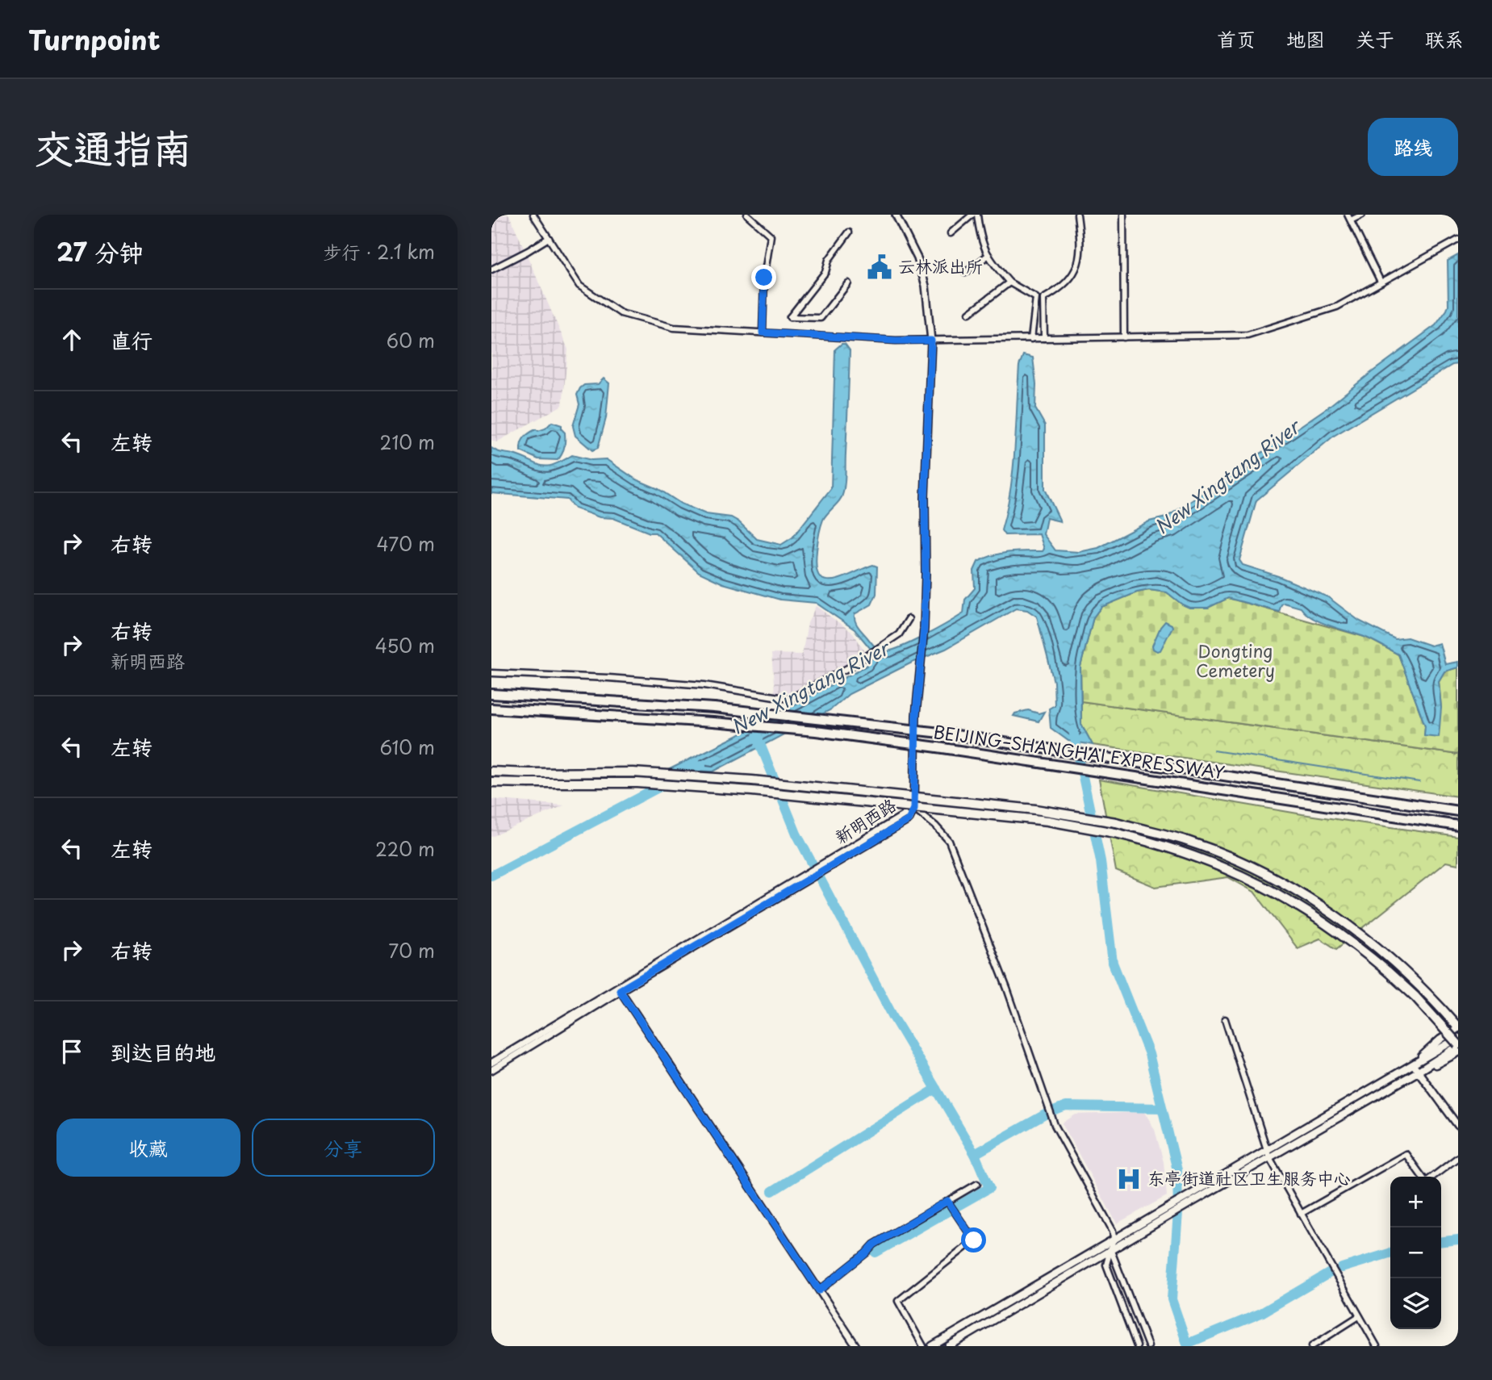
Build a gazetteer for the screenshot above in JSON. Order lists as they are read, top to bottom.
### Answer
{
  "streets": {
    "highway": ["BEIJING–SHANGHAI EXPRESSWAY"],
    "street": ["新明西路"]
  },
  "water": ["New Xingtang River"],
  "parks": ["Dongting Cemetery"],
  "places": {
    "public building": ["云林派出所"],
    "hospital": ["东亭街道社区卫生服务中心"]
  },
  "page": {
    "header": "Turnpoint",
    "nav": [
      "首页",
      "地图",
      "关于",
      "联系"
    ],
    "title": "交通指南",
    "buttons": [
      "路线",
      ["收藏", "分享"]
    ],
    "heading": ["27 分钟", "步行 · 2.1 km"],
    "list": [
      ["直行", "60 m"],
      ["左转", "210 m"],
      ["右转", "470 m"],
      ["右转", "新明西路", "450 m"],
      ["左转", "610 m"],
      ["左转", "220 m"],
      ["右转", "70 m"],
      "到达目的地"
    ],
    "map_buttons": ["+", "−"]
  }
}
